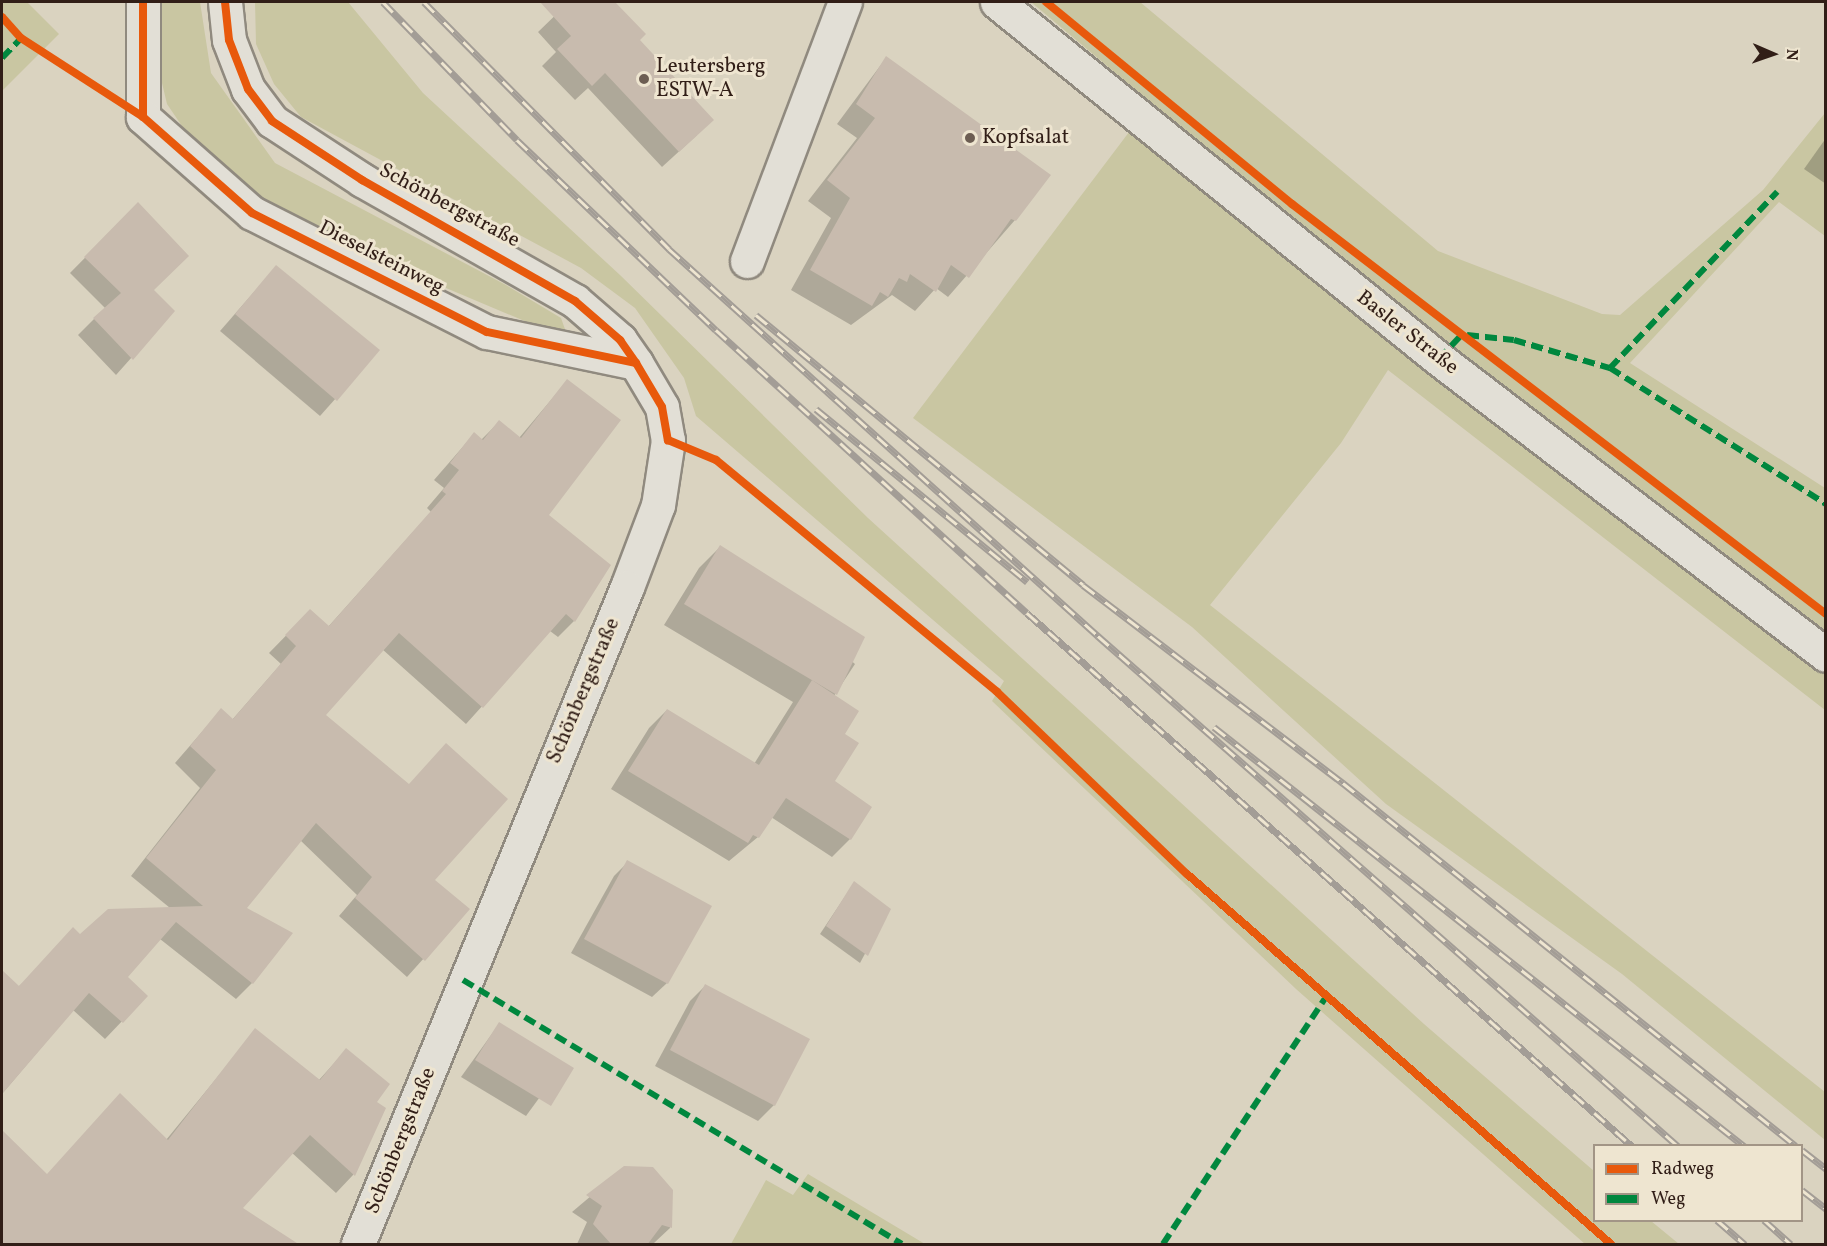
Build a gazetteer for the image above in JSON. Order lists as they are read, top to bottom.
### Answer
{
  "streets": {
    "street": ["Schönbergstraße", "Dieselsteinweg", "Basler Straße"]
  },
  "crossings": [
    ["Schönbergstraße", "Dieselsteinweg"]
  ],
  "places": ["Leutersberg ESTW-A", "Kopfsalat"],
  "legend": ["Radweg", "Weg"],
  "north": "right"
}
